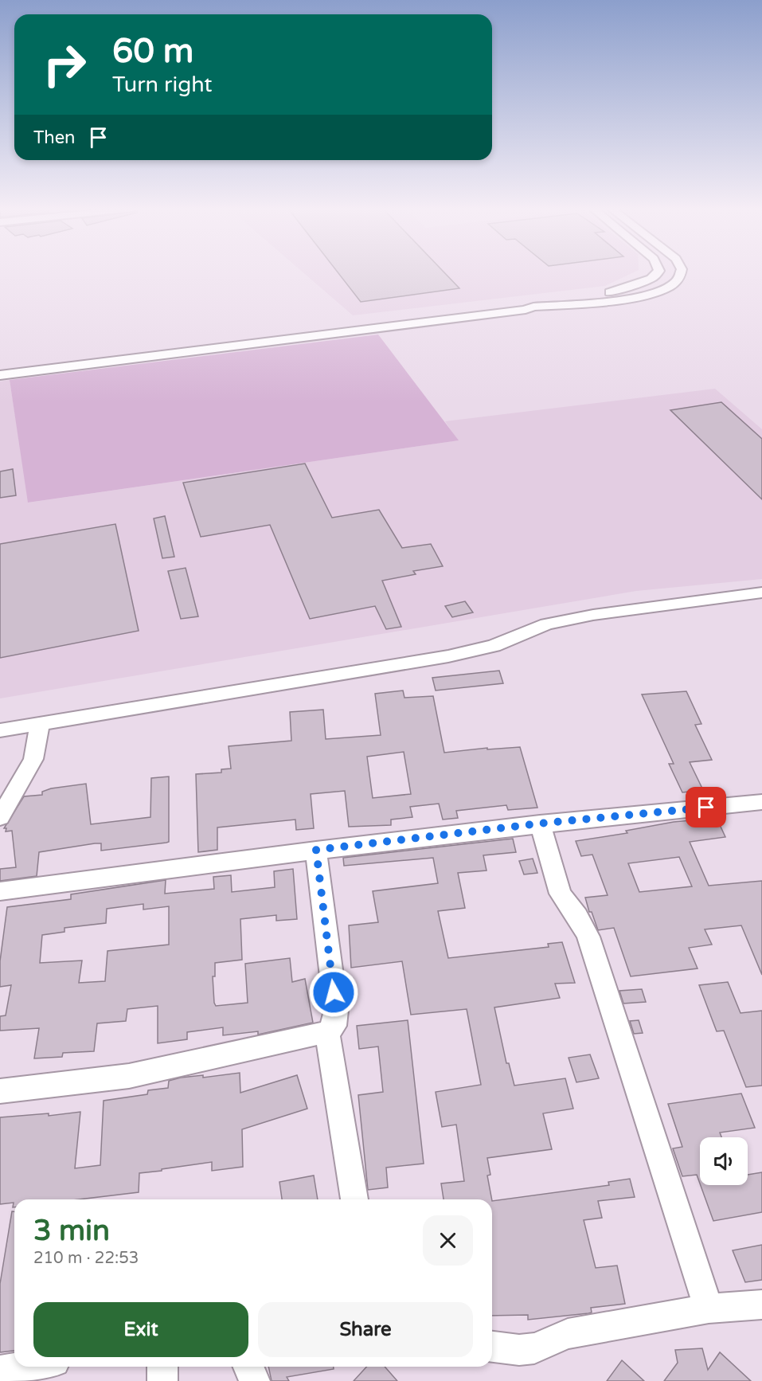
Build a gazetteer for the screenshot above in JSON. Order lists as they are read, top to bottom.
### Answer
{
  "page": {
    "turn": ["60 m", "Turn right"],
    "then": "Then",
    "heading": ["3 min", "210 m · 22:53"],
    "buttons": ["Exit", "Share"]
  }
}
